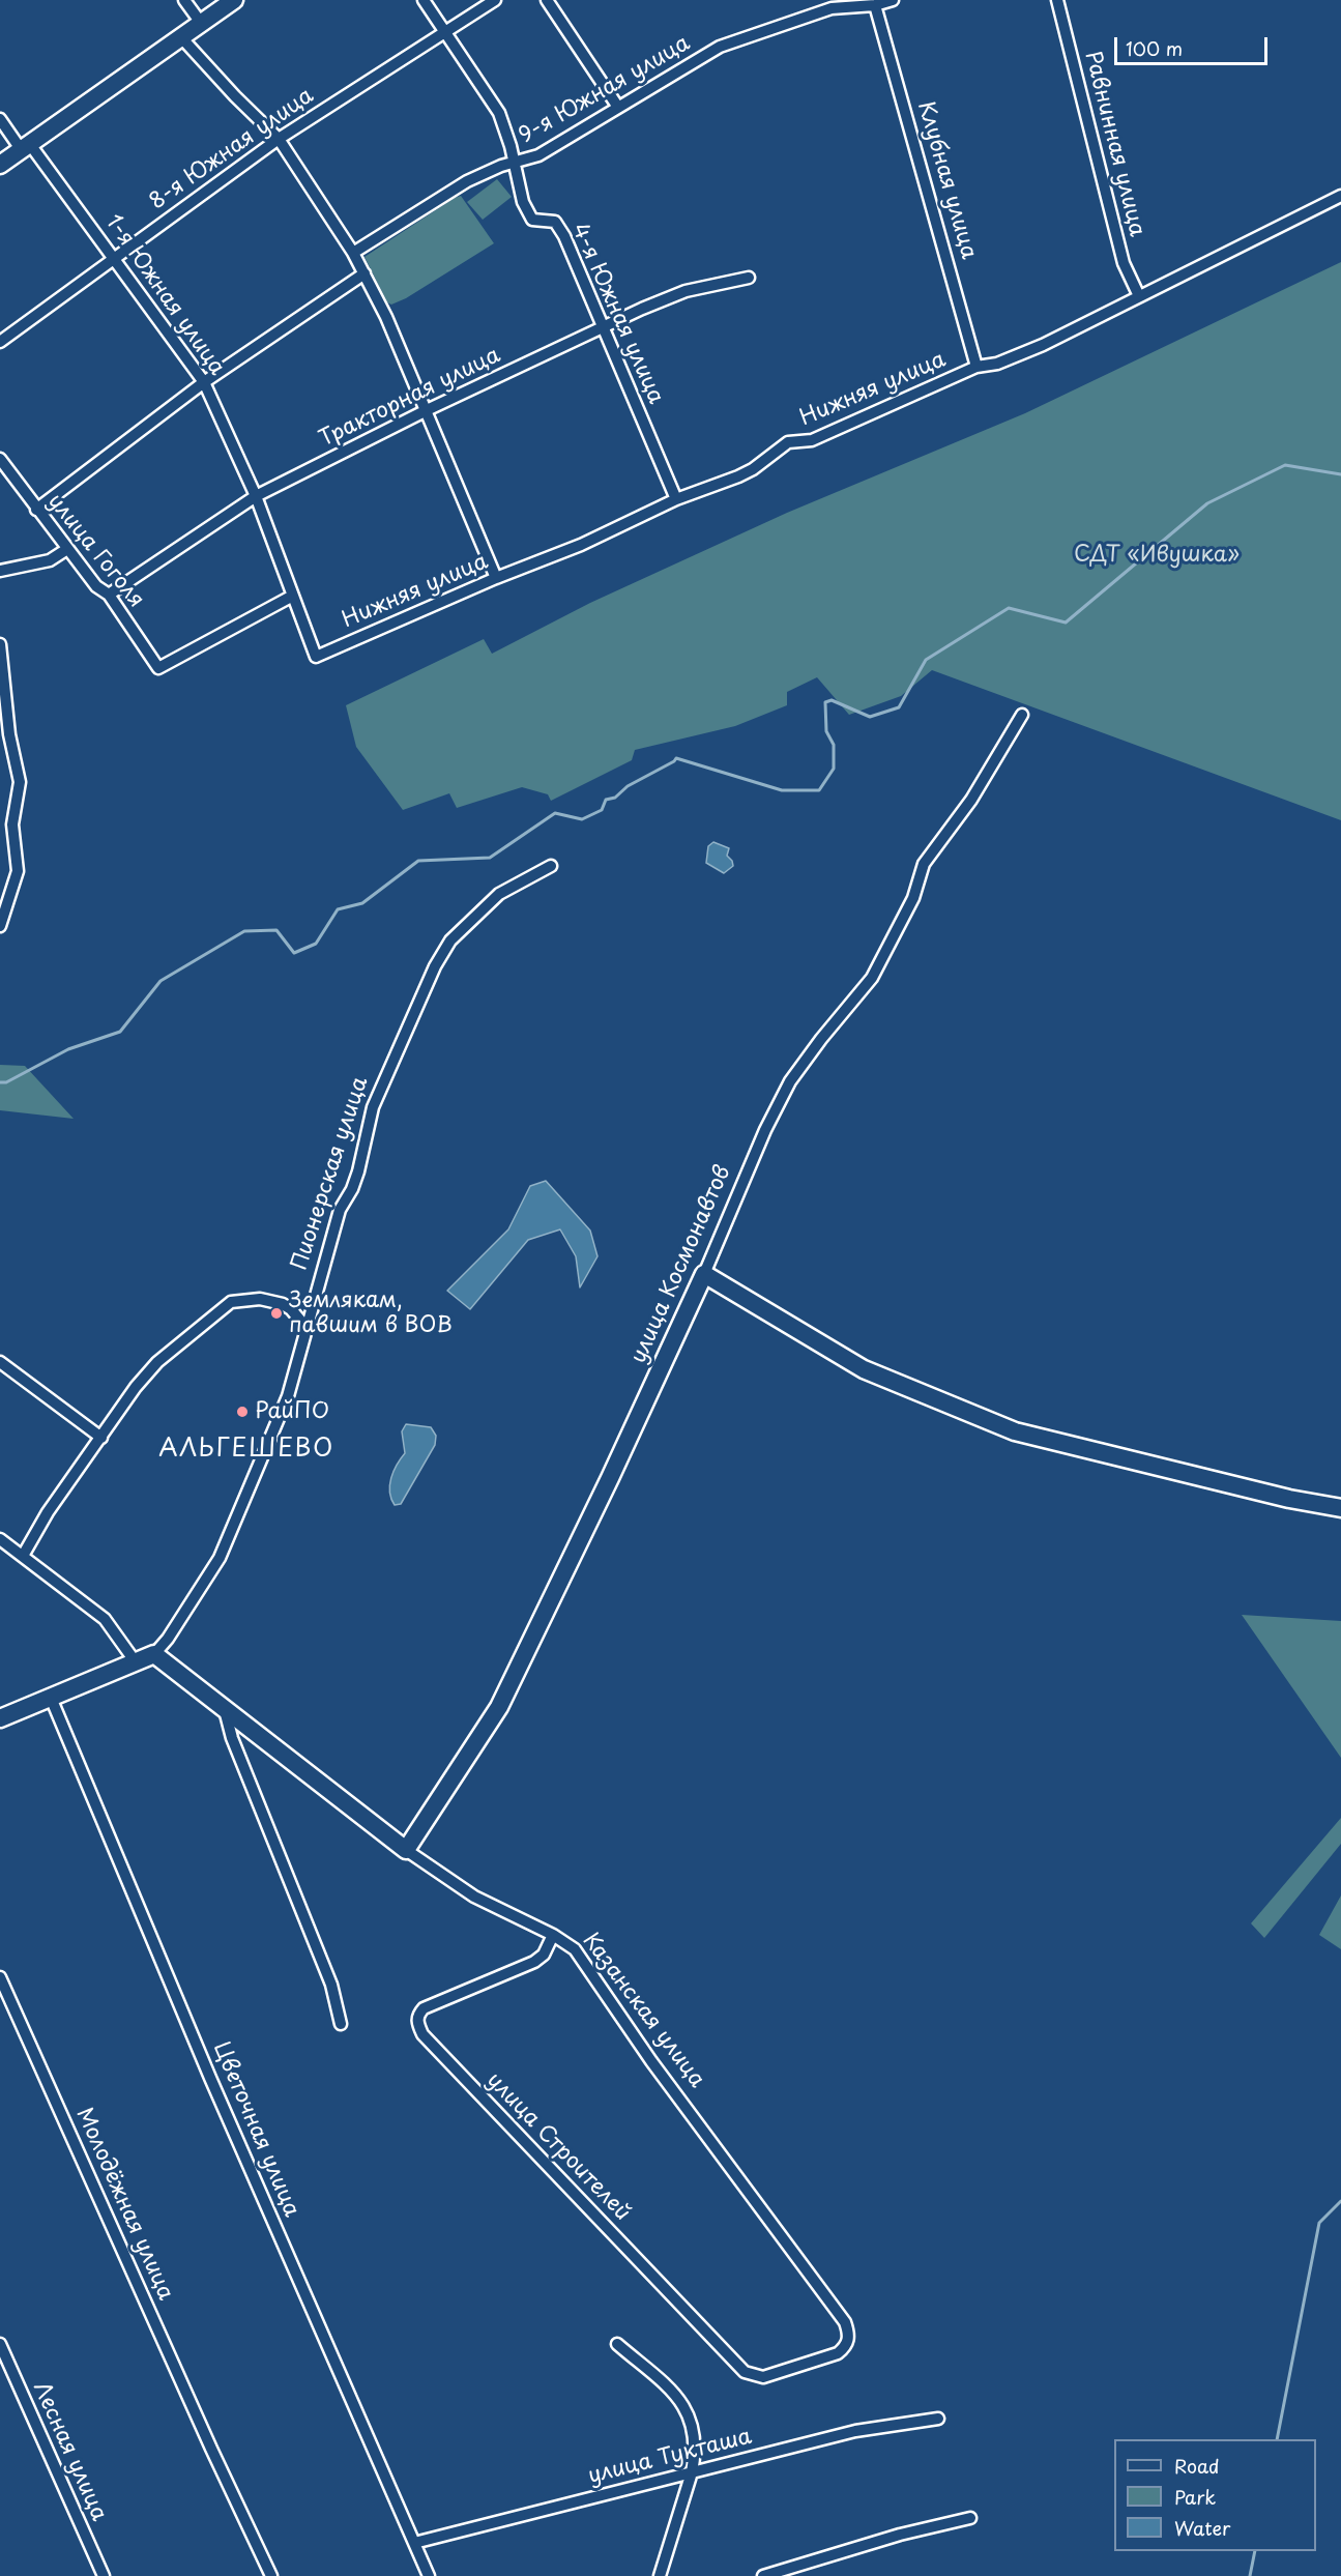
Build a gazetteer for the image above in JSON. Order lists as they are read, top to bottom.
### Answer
{
  "streets": {
    "street": [
      "9-я Южная улица",
      "Равнинная улица",
      "8-я Южная улица",
      "Клубная улица",
      "1-я Южная улица",
      "4-я Южная улица",
      "Нижняя улица",
      "Тракторная улица",
      "улица Гоголя",
      "Пионерская улица",
      "улица Космонавтов",
      "Казанская улица",
      "Цветочная улица",
      "улица Строителей",
      "Молодёжная улица",
      "Лесная улица",
      "улица Тукташа"
    ]
  },
  "crossings": [
    ["9-я Южная улица", "Клубная улица"],
    ["9-я Южная улица", "4-я Южная улица"],
    ["Равнинная улица", "Нижняя улица"],
    ["8-я Южная улица", "1-я Южная улица"],
    ["8-я Южная улица", "4-я Южная улица"],
    ["Клубная улица", "Нижняя улица"],
    ["1-я Южная улица", "Нижняя улица"],
    ["1-я Южная улица", "Тракторная улица"],
    ["1-я Южная улица", "улица Гоголя"],
    ["4-я Южная улица", "Нижняя улица"],
    ["4-я Южная улица", "Тракторная улица"],
    ["Тракторная улица", "улица Гоголя"],
    ["Пионерская улица", "Казанская улица"],
    ["Пионерская улица", "Цветочная улица"],
    ["улица Космонавтов", "Казанская улица"],
    ["Казанская улица", "улица Строителей"],
    ["Цветочная улица", "улица Тукташа"]
  ],
  "districts": ["АЛЬГЕШЕВО"],
  "parks": ["СДТ «Ивушка»"],
  "places": ["Землякам, павшим в ВОВ", "РайПО"],
  "legend": ["Road", "Park", "Water"],
  "scale_bar": "100 m"
}
